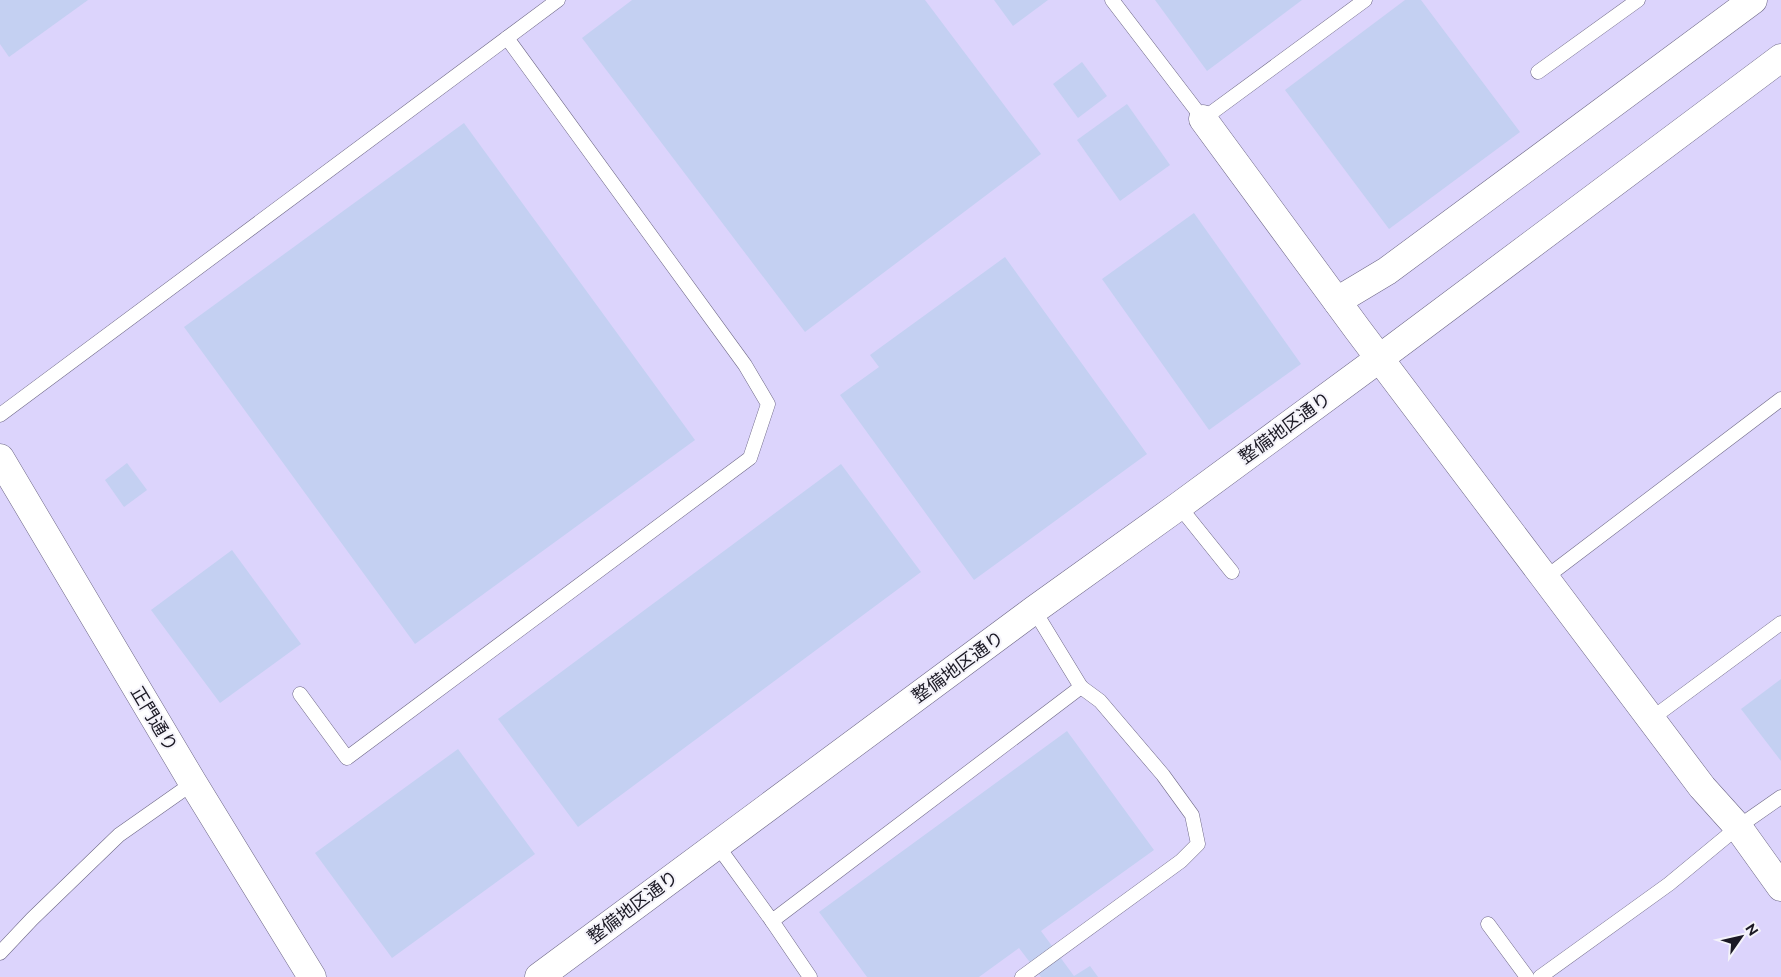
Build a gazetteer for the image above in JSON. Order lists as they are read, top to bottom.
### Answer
{
  "streets": {
    "street": ["整備地区通り", "正門通り"]
  },
  "north": "top right"
}
